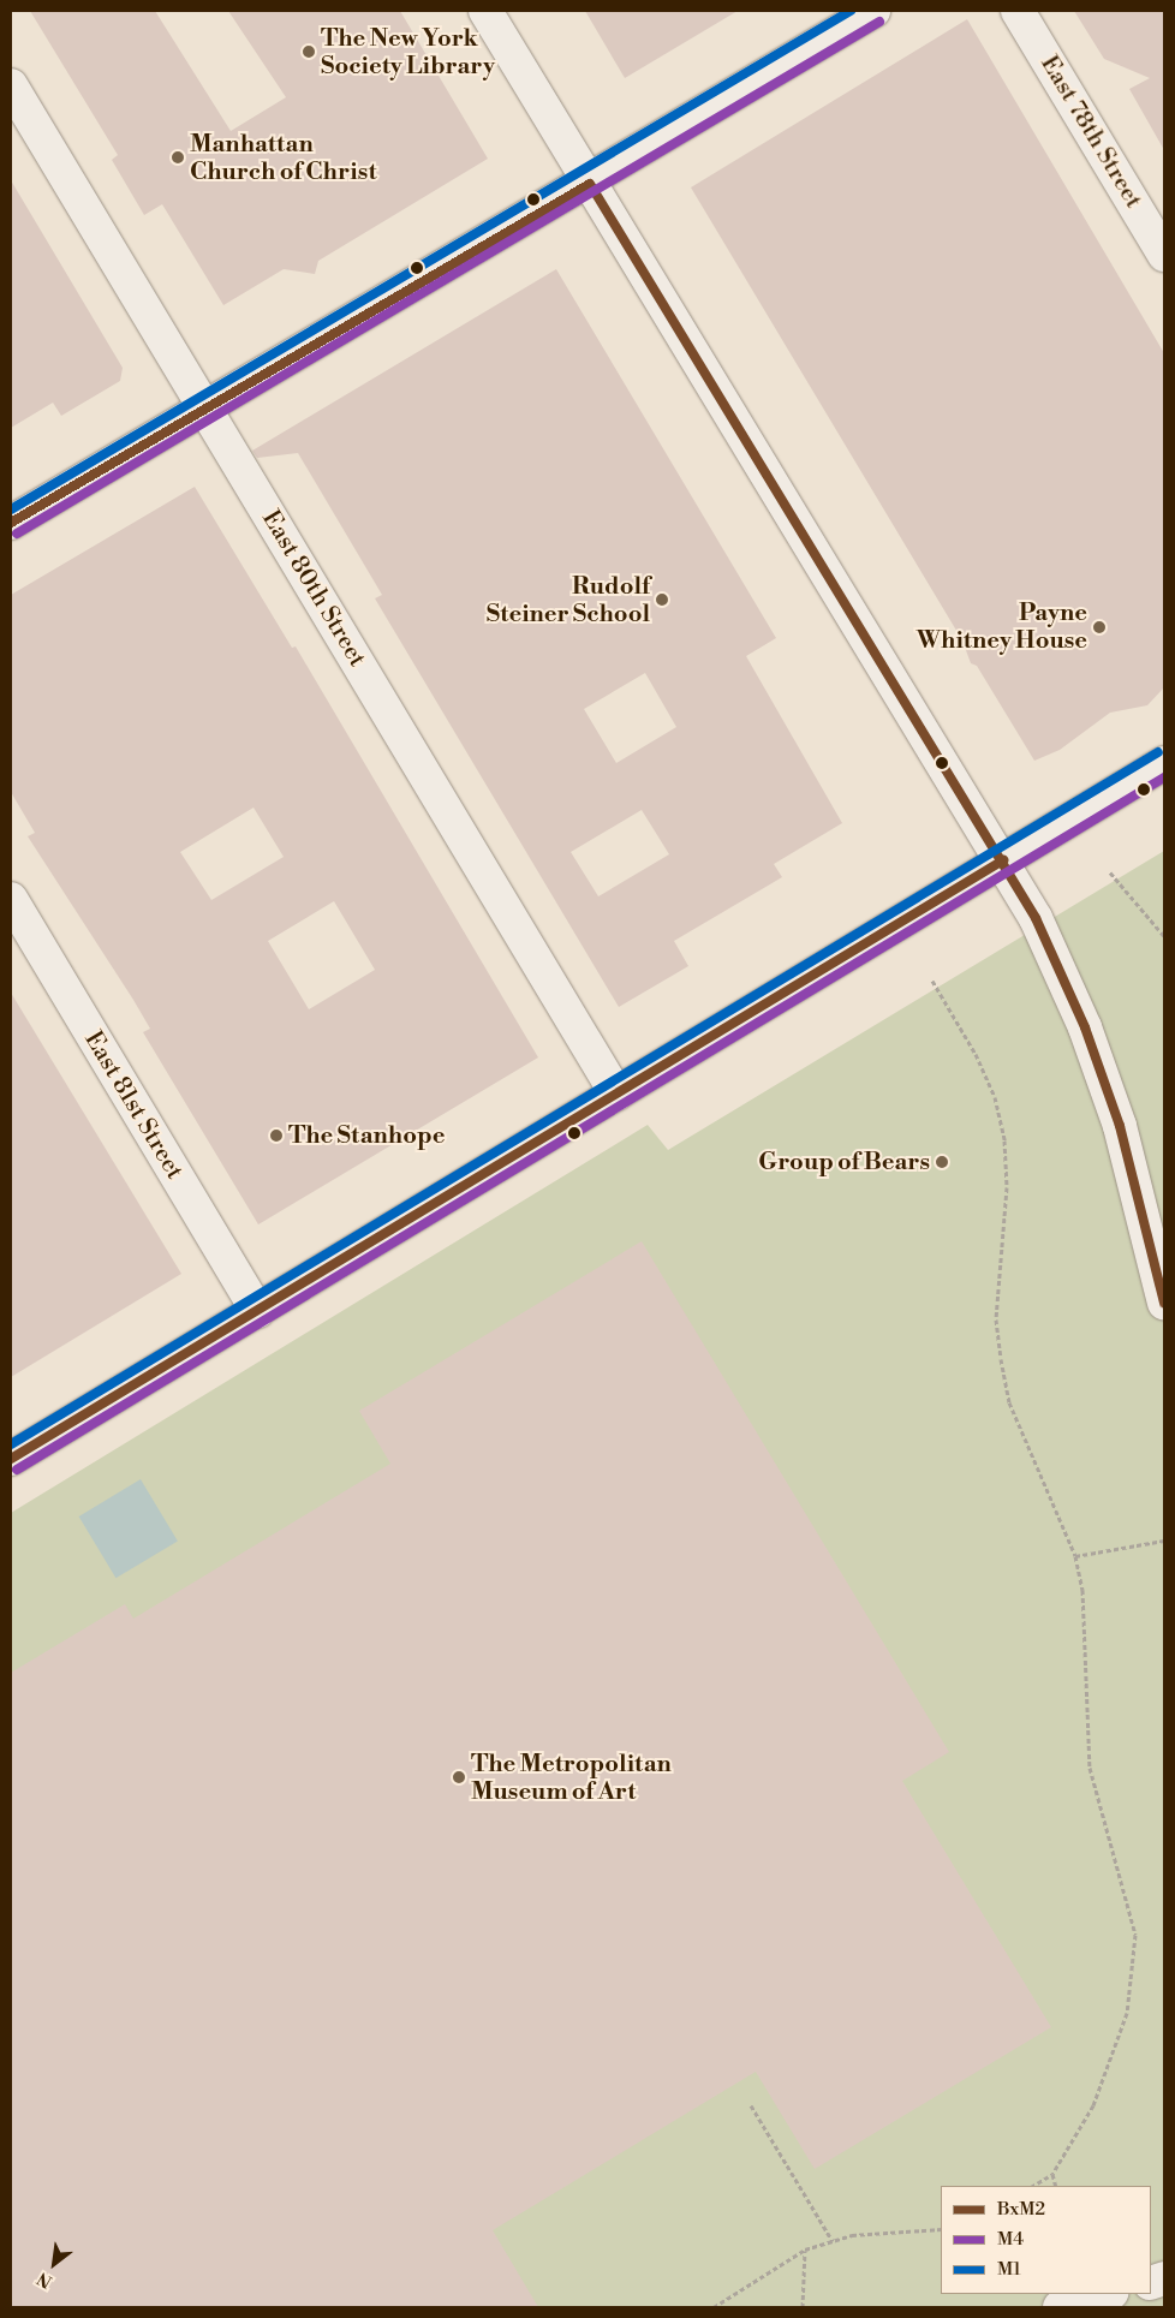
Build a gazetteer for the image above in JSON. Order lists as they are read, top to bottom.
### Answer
{
  "streets": {
    "main road": ["East 78th Street", "East 80th Street", "East 81st Street"]
  },
  "places": [
    "The New York Society Library",
    "Manhattan Church of Christ",
    "Rudolf Steiner School",
    "Payne Whitney House",
    "The Stanhope",
    "Group of Bears",
    "The Metropolitan Museum of Art"
  ],
  "lines": ["transit line M1", "transit line M4", "transit line BxM2"],
  "legend": ["BxM2", "M4", "M1"],
  "north": "bottom left"
}
